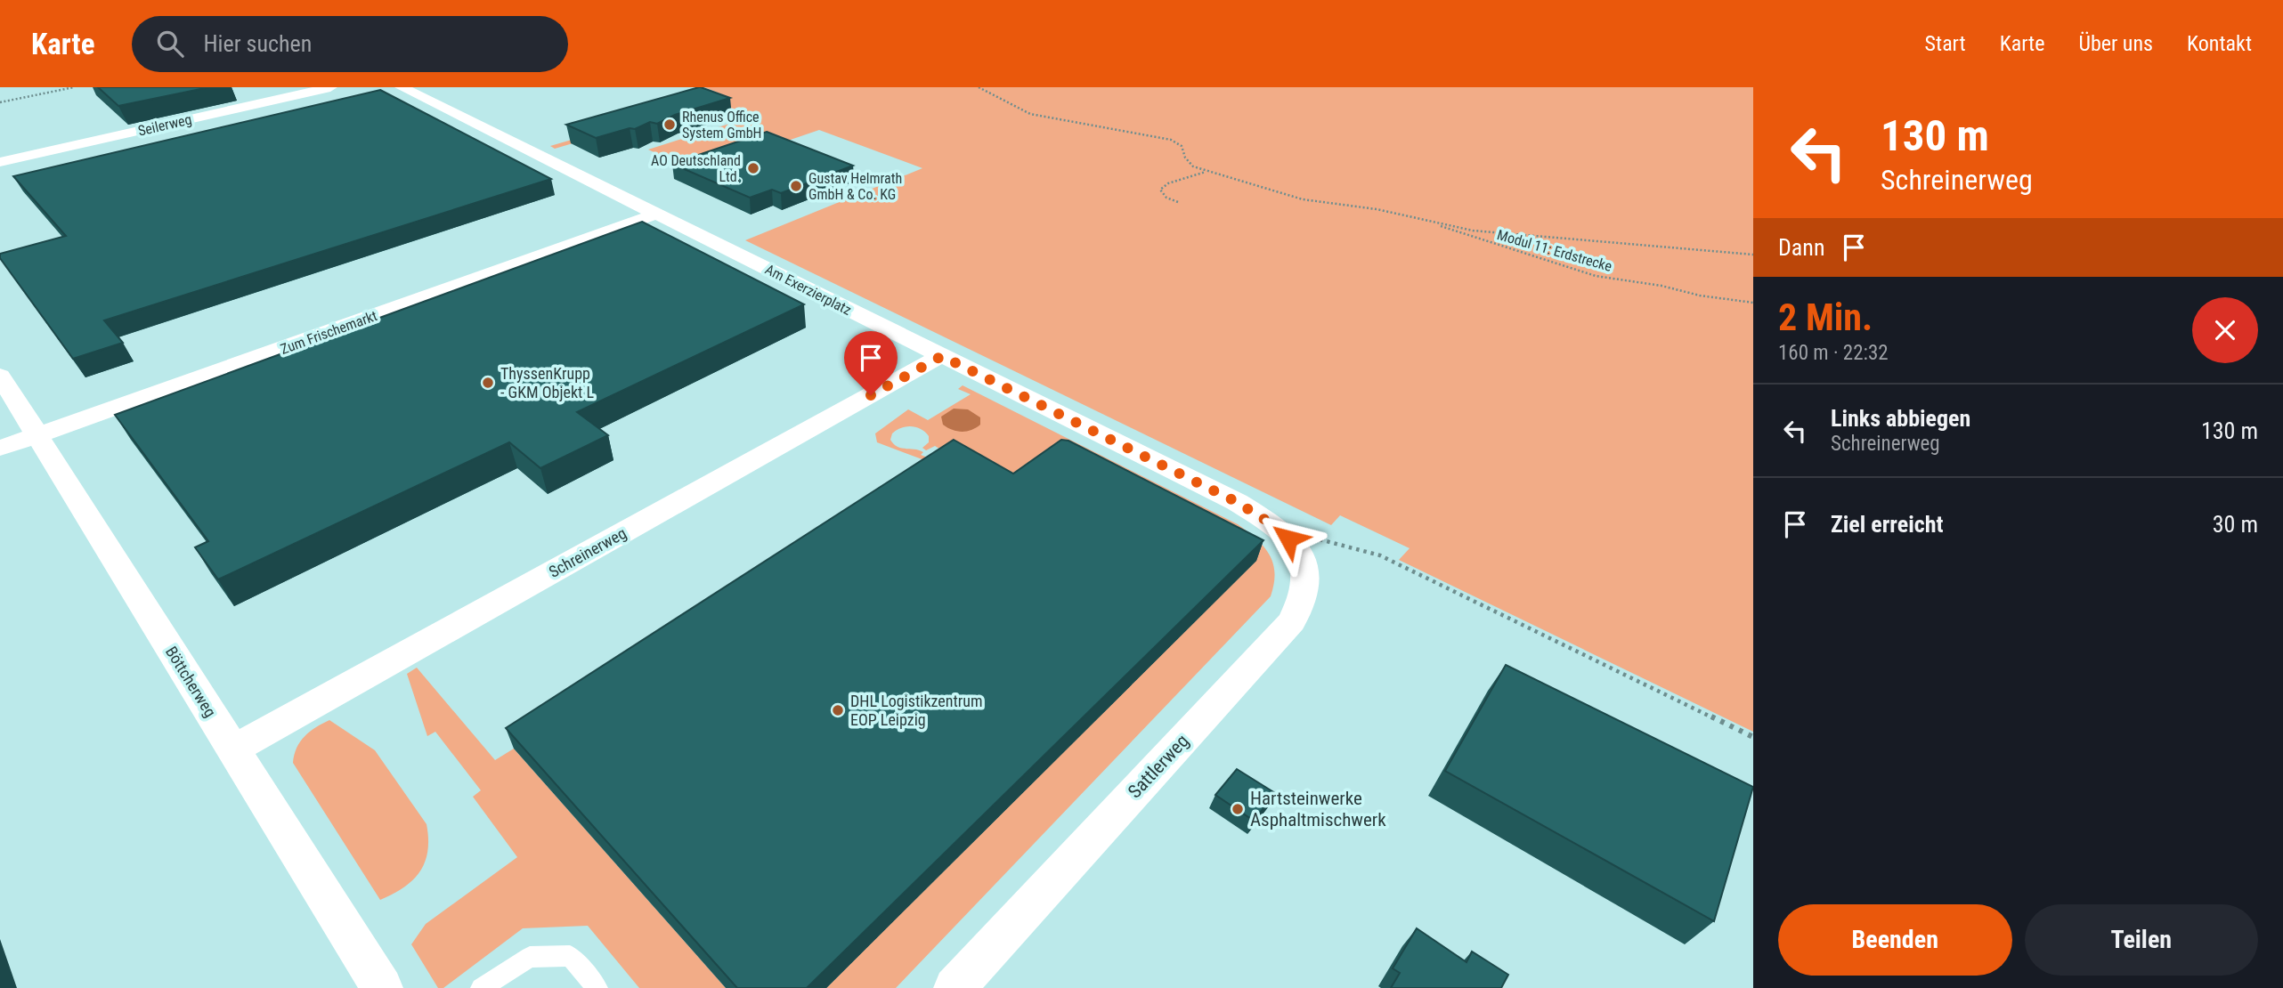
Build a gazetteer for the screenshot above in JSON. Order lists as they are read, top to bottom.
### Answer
{
  "streets": {
    "street": [
      "Seilerweg",
      "Am Exerzierplatz",
      "Zum Frischemarkt",
      "Schreinerweg",
      "Böttcherweg",
      "Sattlerweg"
    ],
    "path": ["Modul 11: Erdstrecke"]
  },
  "crossings": [
    ["Am Exerzierplatz", "Zum Frischemarkt"],
    ["Am Exerzierplatz", "Schreinerweg"],
    ["Am Exerzierplatz", "Sattlerweg"],
    ["Zum Frischemarkt", "Böttcherweg"],
    ["Schreinerweg", "Böttcherweg"]
  ],
  "places": [
    "Rhenus Office System GmbH",
    "AO Deutschland Ltd.",
    "Gustav Helmrath GmbH & Co. KG",
    "ThyssenKrupp - GKM Objekt L",
    "DHL Logistikzentrum EOP Leipzig",
    "Hartsteinwerke Asphaltmischwerk"
  ],
  "page": {
    "header": "Karte",
    "search": "Hier suchen",
    "nav": [
      "Start",
      "Karte",
      "Über uns",
      "Kontakt"
    ],
    "turn": ["130 m", "Schreinerweg"],
    "then": "Dann",
    "heading": ["2 Min.", "160 m · 22:32"],
    "list": [
      {
        "name": "Links abbiegen",
        "note": "Schreinerweg",
        "value": "130 m"
      },
      {
        "name": "Ziel erreicht",
        "value": "30 m"
      }
    ],
    "buttons": ["Beenden", "Teilen"]
  }
}
